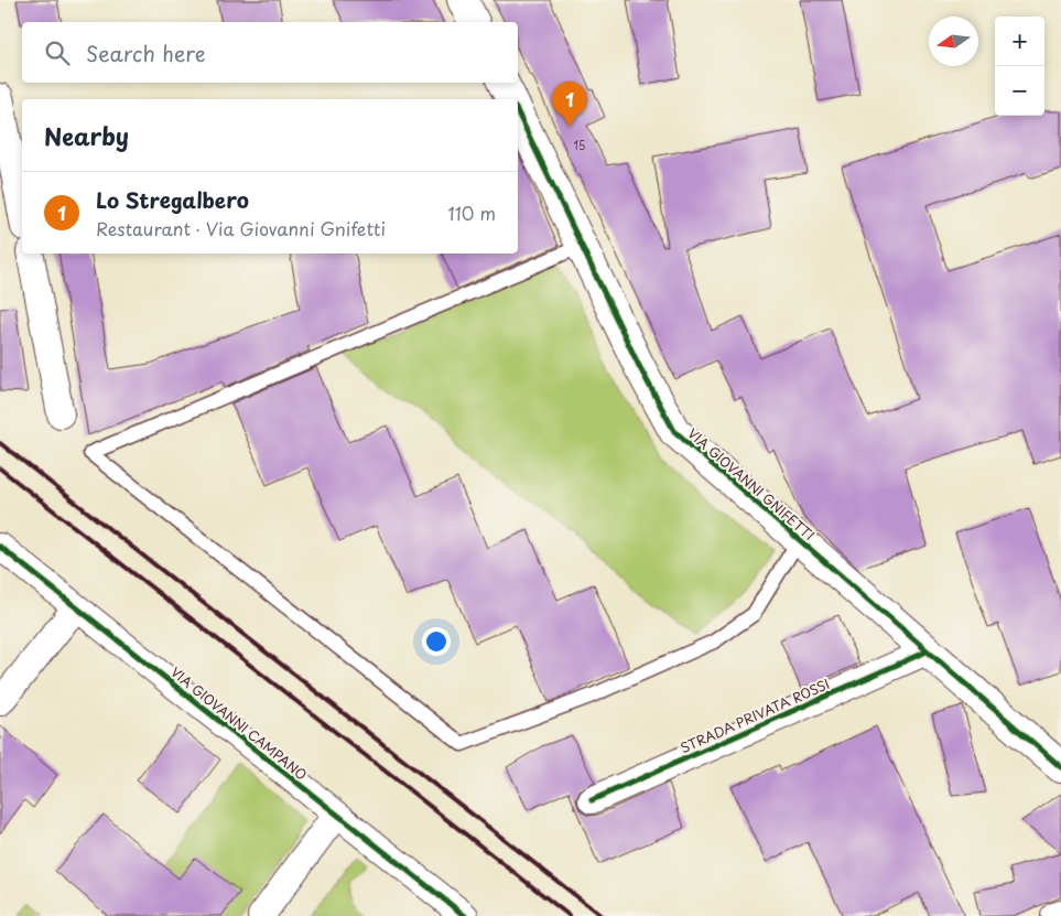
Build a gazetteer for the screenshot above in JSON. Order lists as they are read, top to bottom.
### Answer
{
  "streets": {
    "street": ["VIA GIOVANNI GNIFETTI", "STRADA PRIVATA ROSSI", "VIA GIOVANNI CAMPANO"]
  },
  "crossings": [
    ["VIA GIOVANNI GNIFETTI", "STRADA PRIVATA ROSSI"]
  ],
  "house_numbers": ["15"],
  "north": "left",
  "page": {
    "map_buttons": ["+", "−"],
    "search": "Search here",
    "pins": "1",
    "heading": "Nearby",
    "list": [
      {
        "mark": "1",
        "name": "Lo Stregalbero",
        "note": "Restaurant · Via Giovanni Gnifetti",
        "value": "110 m"
      }
    ]
  }
}
